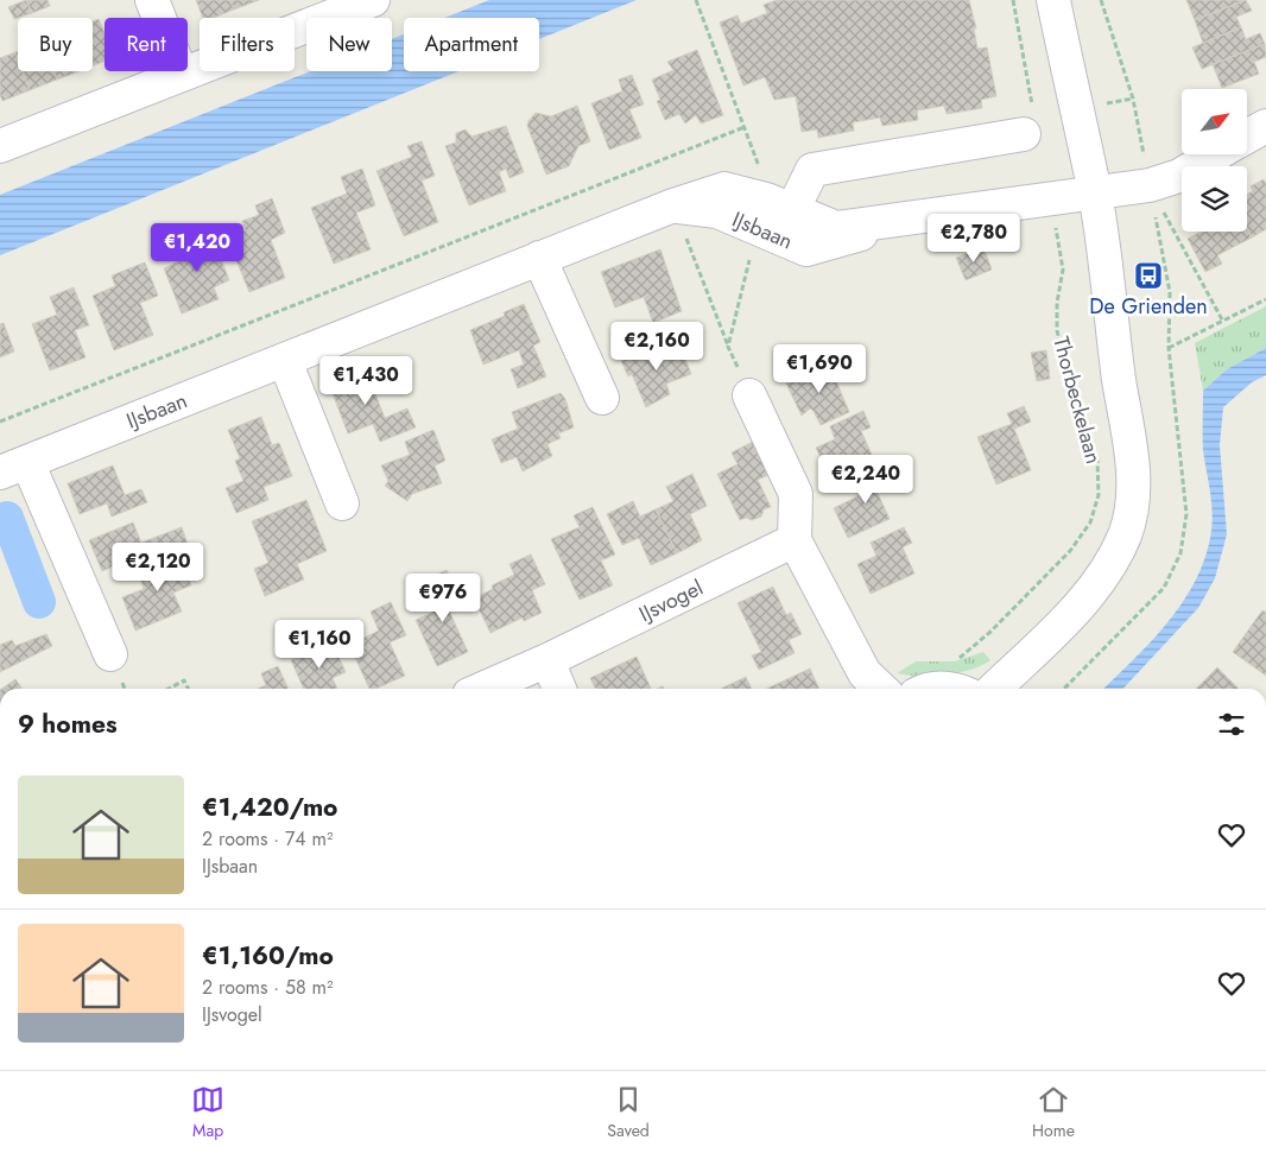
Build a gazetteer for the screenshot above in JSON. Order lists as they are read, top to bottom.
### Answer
{
  "streets": {
    "street": ["IJsbaan", "Thorbeckelaan", "IJsvogel"]
  },
  "crossings": [
    ["IJsbaan", "Thorbeckelaan"]
  ],
  "places": {
    "bus stop": ["De Grienden"]
  },
  "north": "top right",
  "page": {
    "chip": [
      "Buy",
      "Rent",
      "Filters",
      "New",
      "Apartment"
    ],
    "price": [
      "€2,780",
      "€1,420",
      "€2,160",
      "€1,690",
      "€1,430",
      "€2,240",
      "€2,120",
      "€976",
      "€1,160"
    ],
    "heading": "9 homes",
    "list": [
      {
        "name": "€1,420/mo",
        "note": "2 rooms · 74 m² · IJsbaan"
      },
      {
        "name": "€1,160/mo",
        "note": "2 rooms · 58 m² · IJsvogel"
      }
    ],
    "tabs": ["Map", "Saved", "Home"]
  }
}
